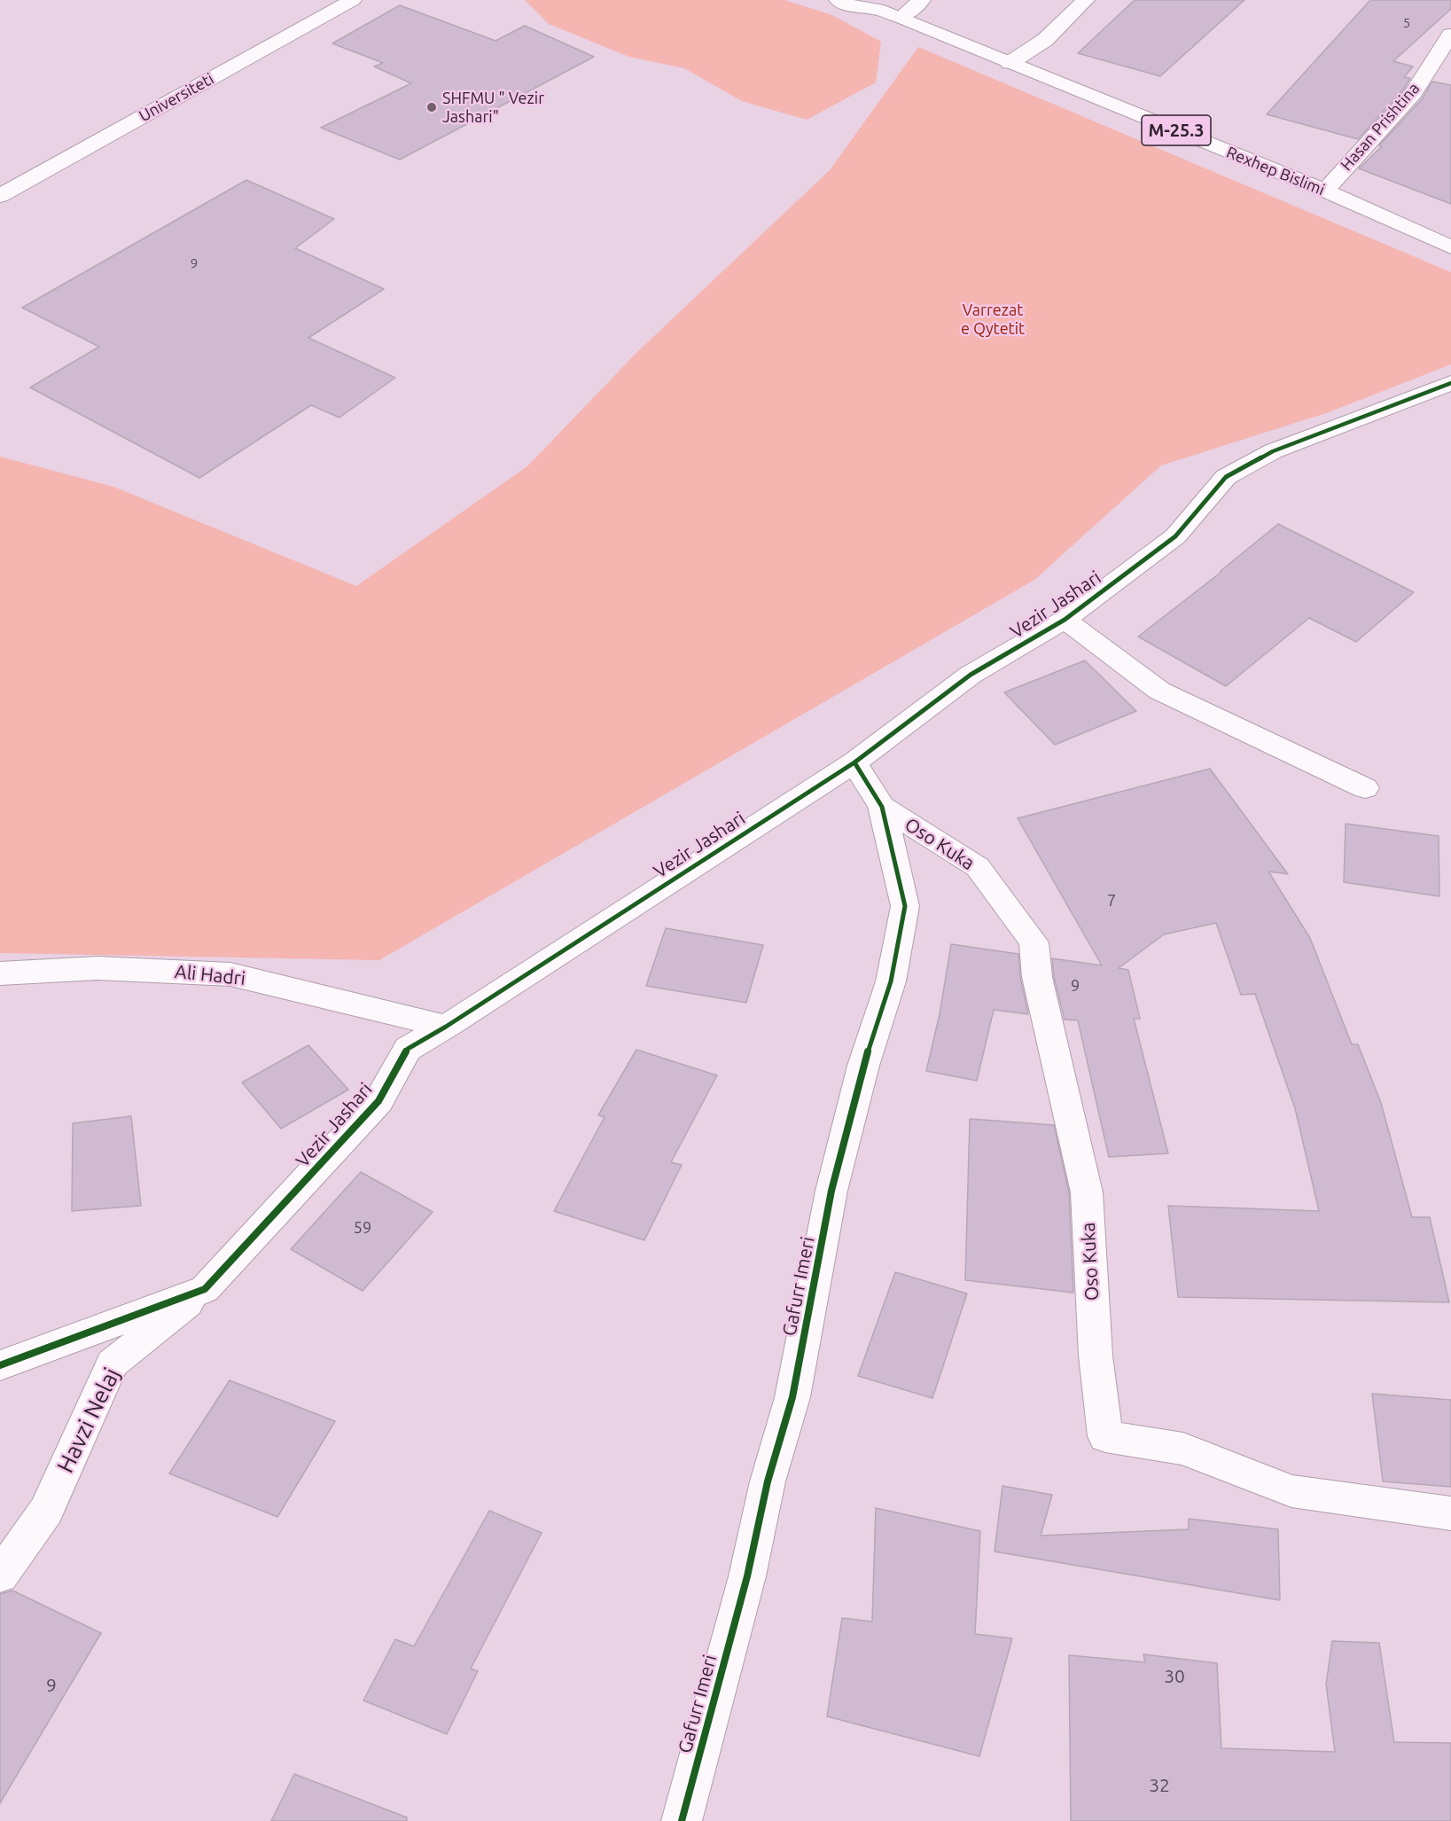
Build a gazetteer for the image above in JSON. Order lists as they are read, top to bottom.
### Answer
{
  "streets": {
    "street": [
      "Universiteti",
      "Hasan Prishtina",
      "M-25.3",
      "Rexhep Bislimi",
      "Vezir Jashari",
      "Oso Kuka",
      "Ali Hadri",
      "Gafurr Imeri",
      "Havzi Nelaj"
    ]
  },
  "crossings": [
    ["Hasan Prishtina", "Rexhep Bislimi"],
    ["Vezir Jashari", "Ali Hadri"],
    ["Vezir Jashari", "Gafurr Imeri"],
    ["Vezir Jashari", "Havzi Nelaj"],
    ["Oso Kuka", "Gafurr Imeri"]
  ],
  "parks": ["Varrezat e Qytetit"],
  "places": ["SHFMU \" Vezir Jashari\""],
  "house_numbers": [
    "5",
    "9",
    "7",
    "9",
    "59",
    "30",
    "9",
    "32"
  ]
}
